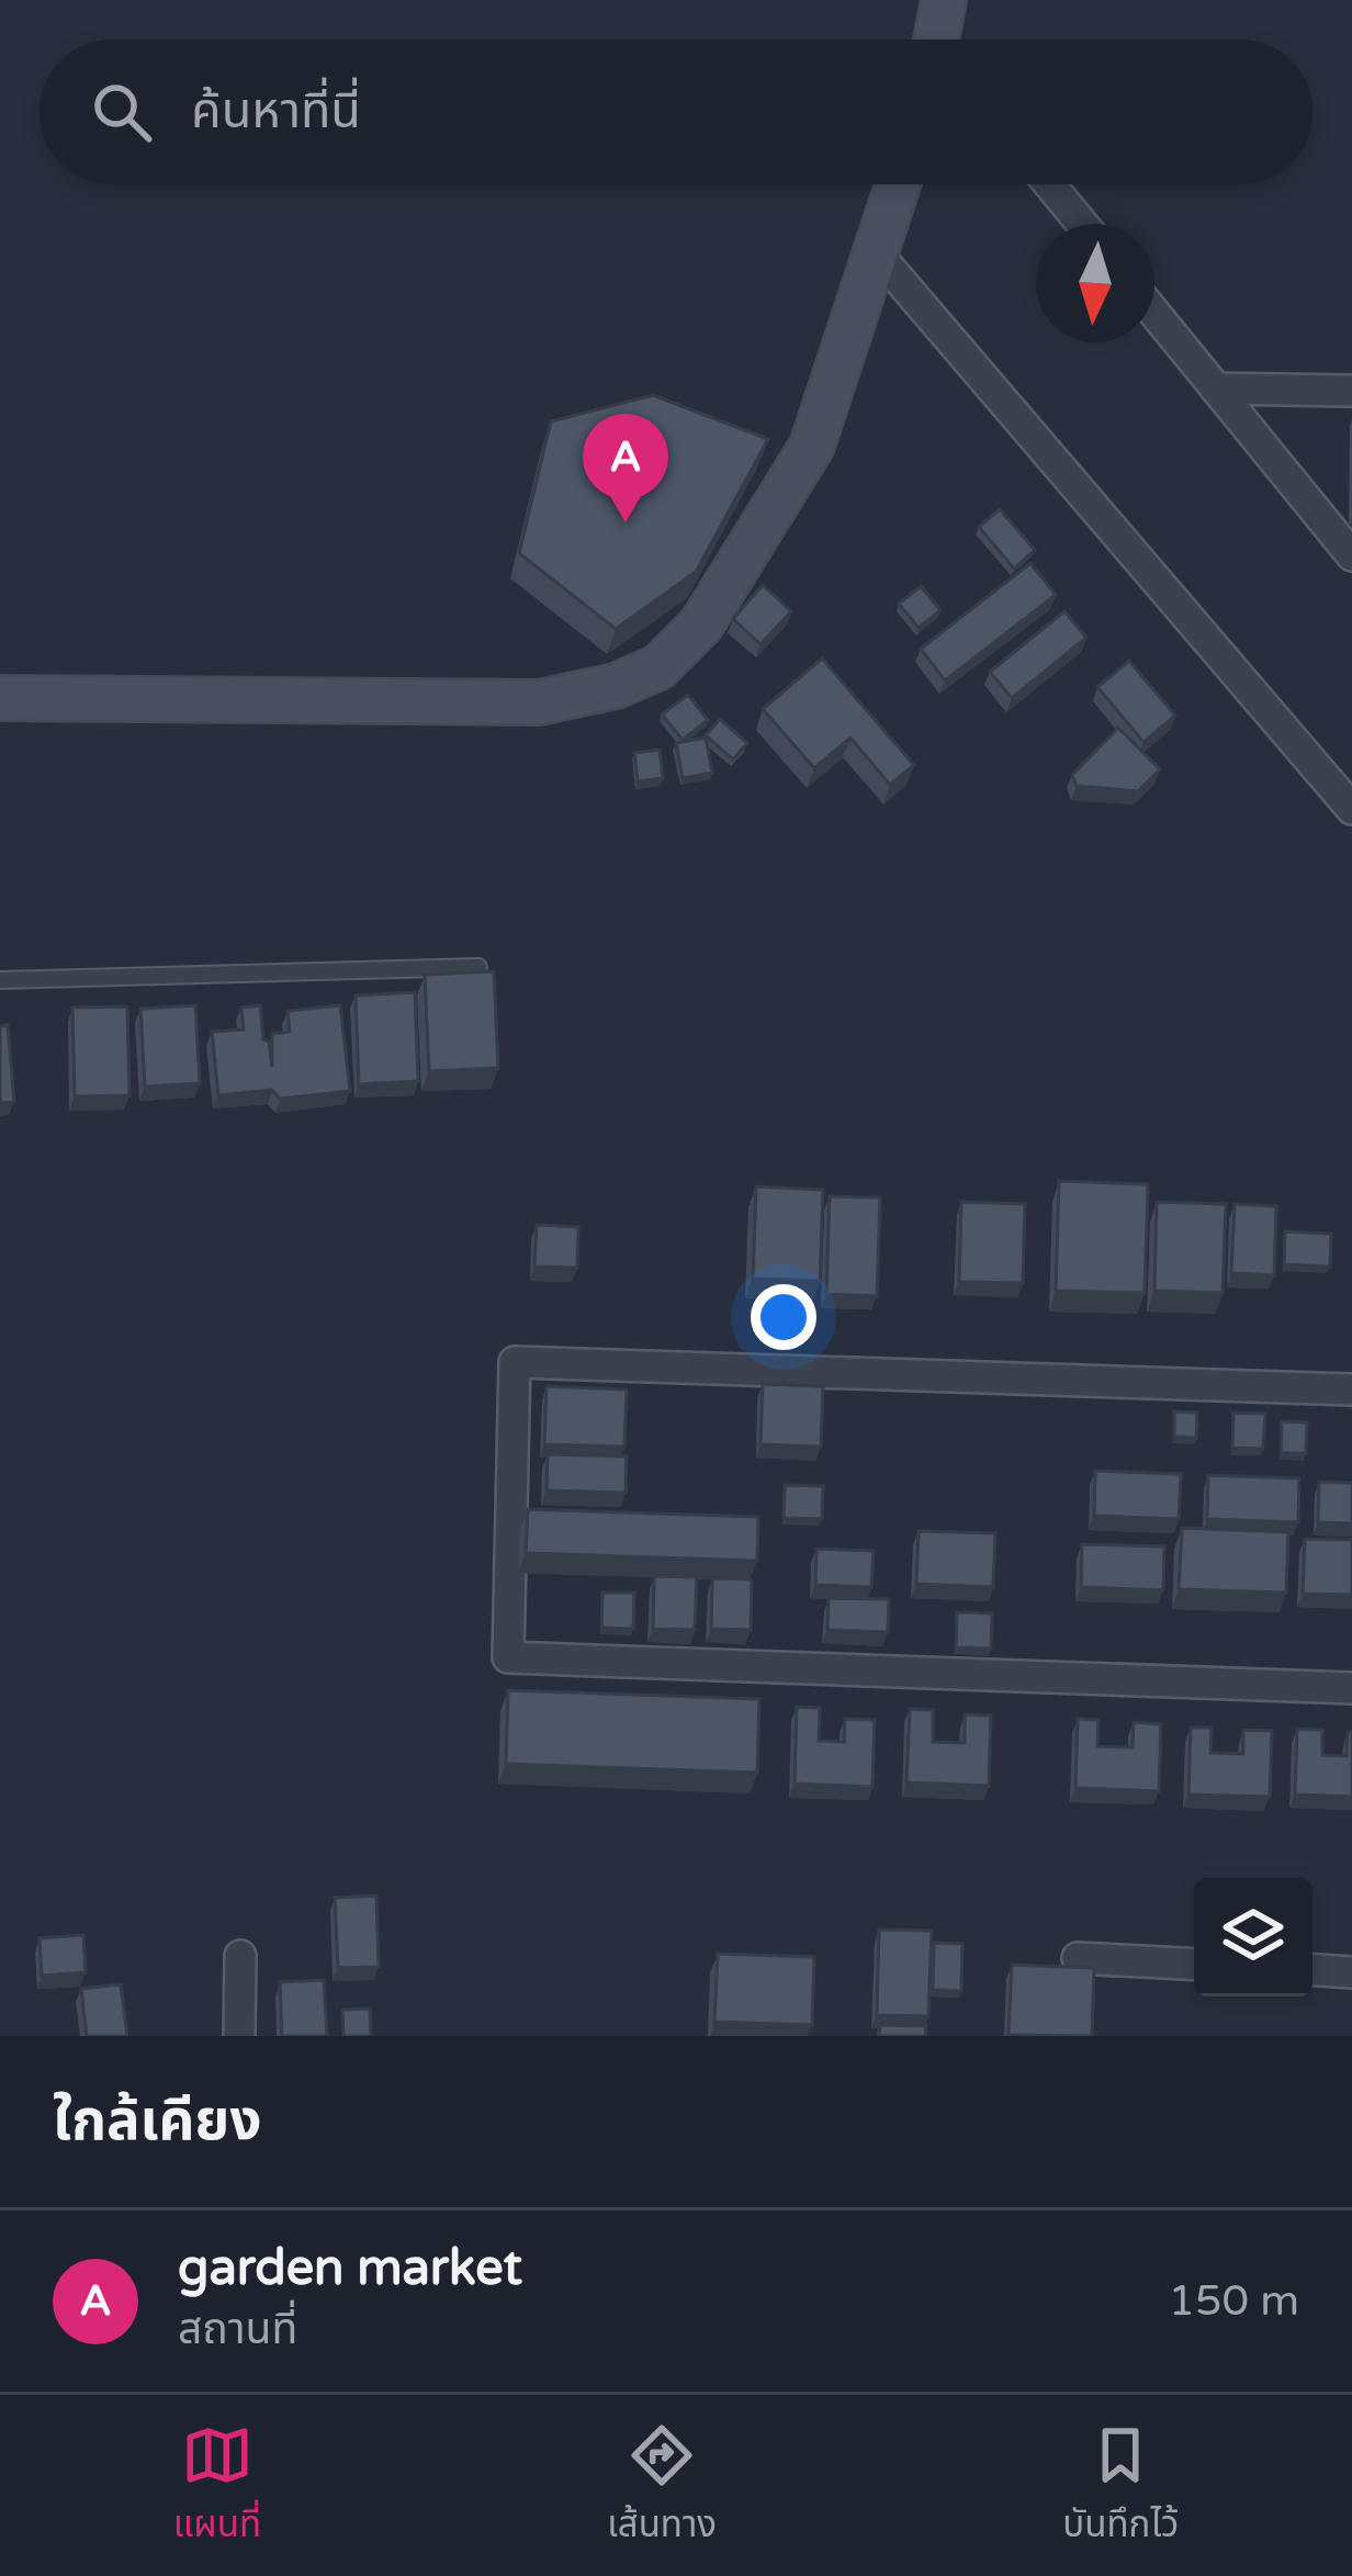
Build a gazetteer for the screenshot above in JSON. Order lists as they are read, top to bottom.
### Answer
{
  "north": "bottom",
  "page": {
    "search": "ค้นหาที่นี่",
    "pins": "A",
    "heading": "ใกล้เคียง",
    "list": [
      {
        "mark": "A",
        "name": "garden market",
        "note": "สถานที่",
        "value": "150 m"
      }
    ],
    "nav": ["แผนที่", "เส้นทาง", "บันทึกไว้"]
  }
}
